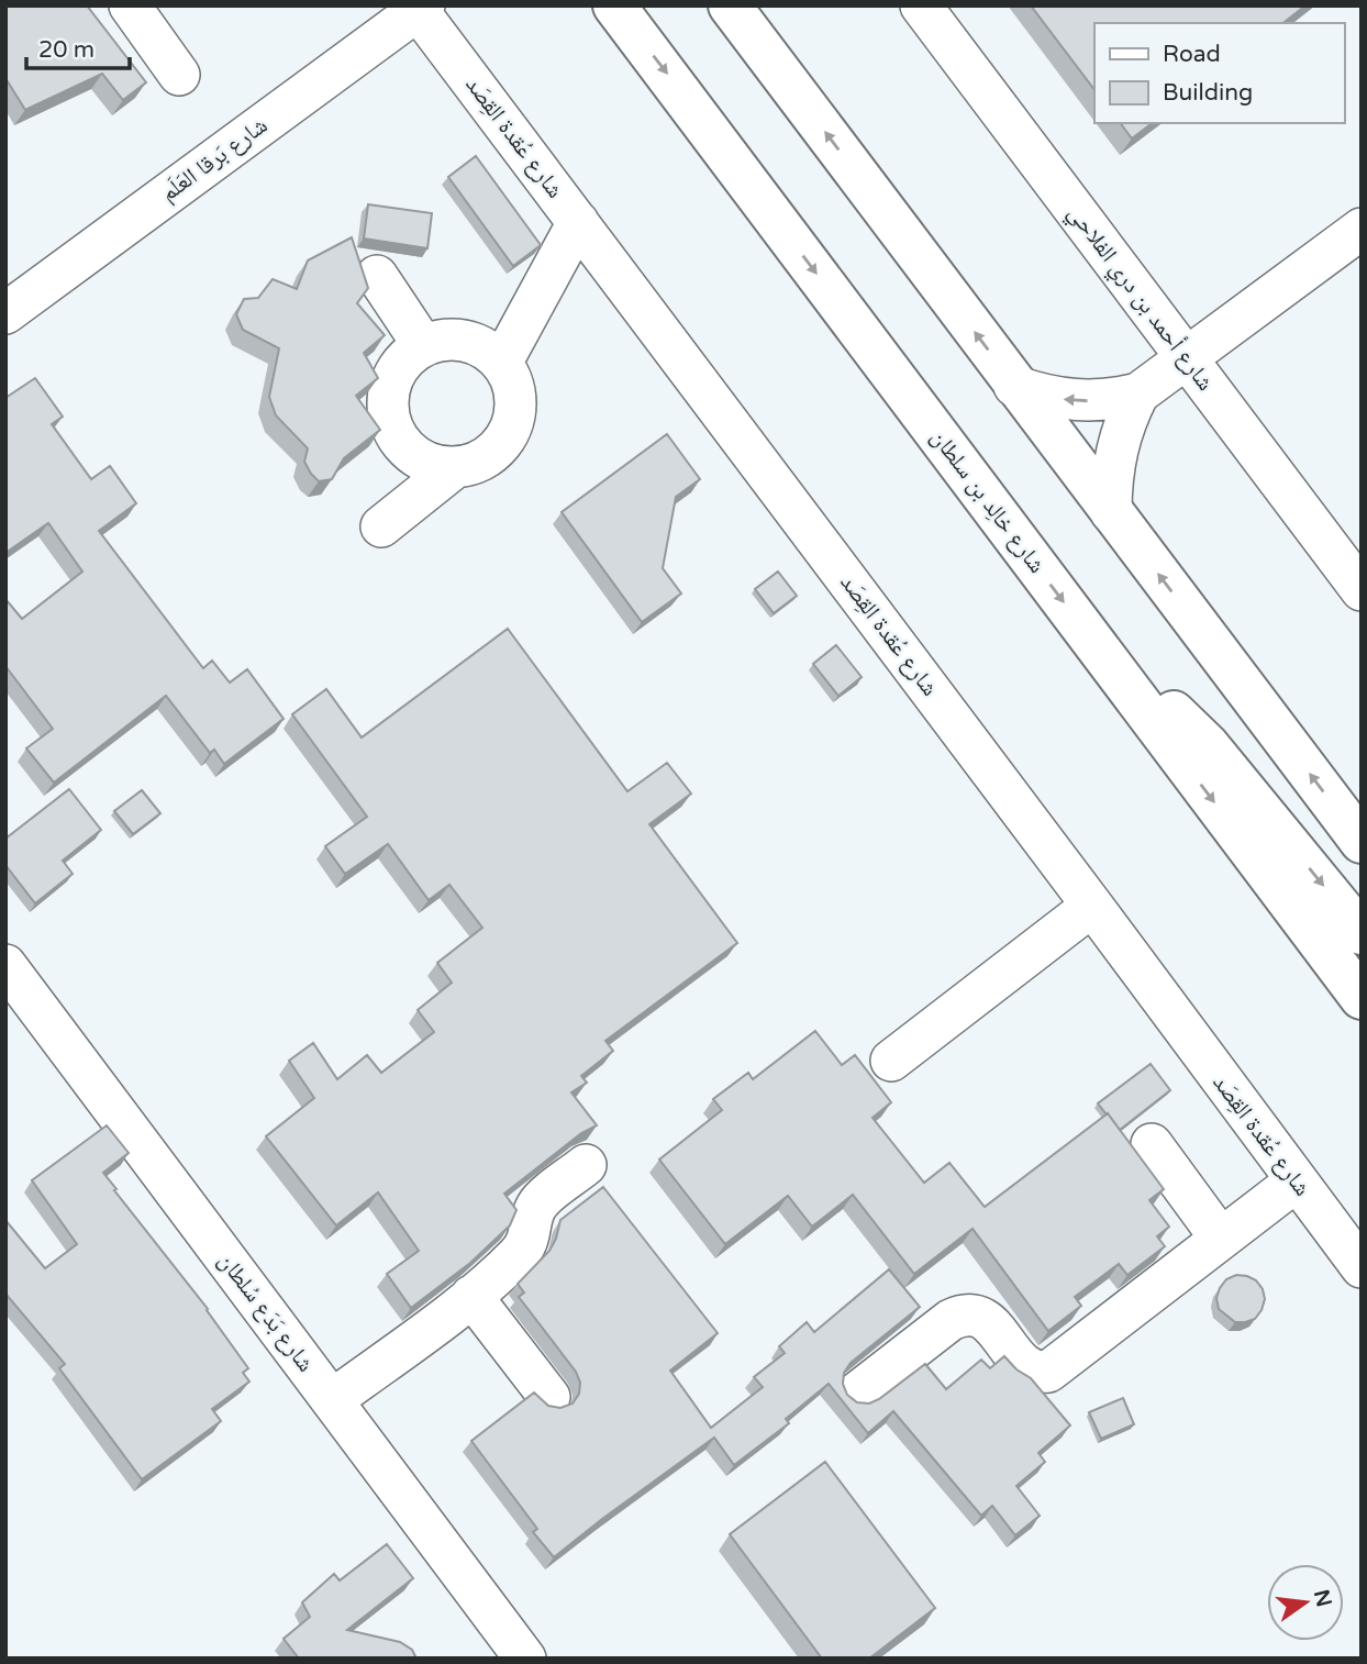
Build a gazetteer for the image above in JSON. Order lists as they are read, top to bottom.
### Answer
{
  "streets": {
    "main road": ["شارع خالِد بن سلطان"],
    "street": [
      "شارع عُقدة القِصَد",
      "شارع بَرقا العَلَم",
      "شارع أحمد بن دري الفلاحي",
      "شارع بَدَع سُلطان"
    ]
  },
  "crossings": [
    ["شارع عُقدة القِصَد", "شارع بَرقا العَلَم"]
  ],
  "legend": ["Road", "Building"],
  "scale_bar": "20 m",
  "north": "right"
}
